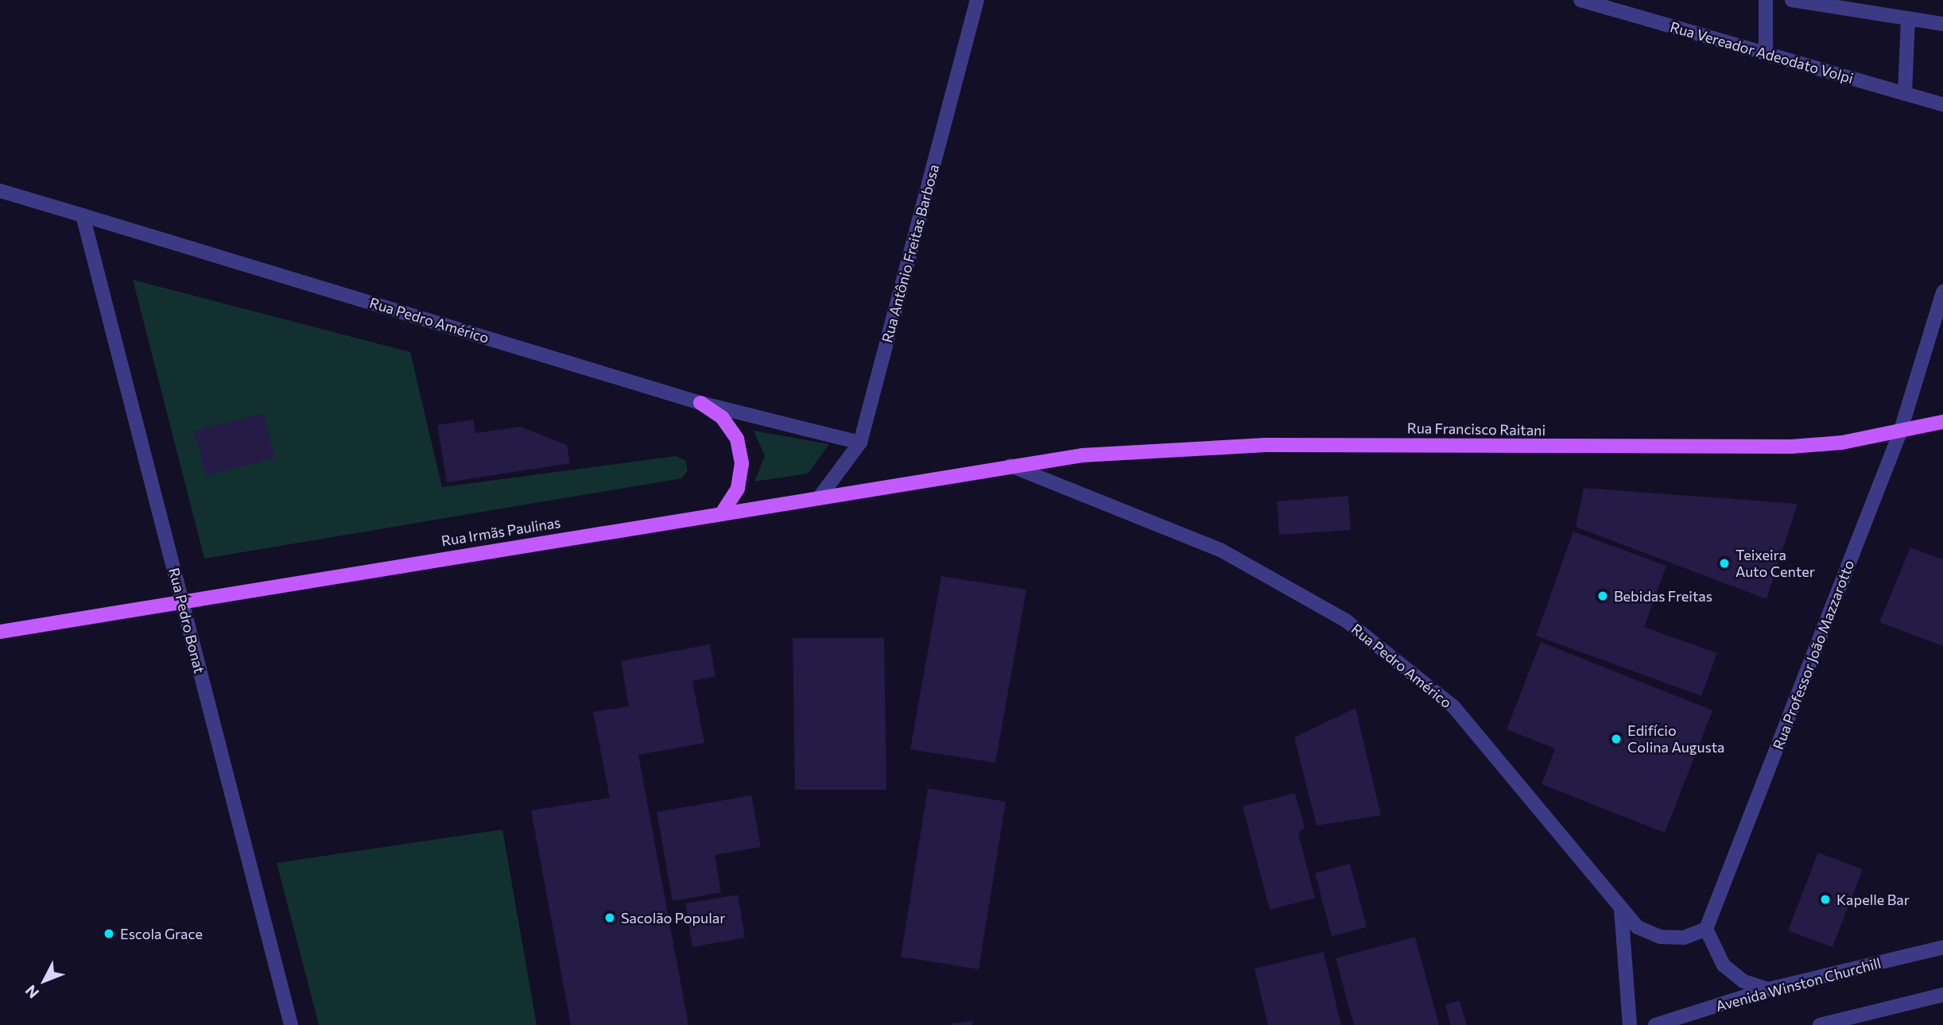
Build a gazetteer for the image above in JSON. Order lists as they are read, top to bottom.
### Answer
{
  "streets": {
    "main road": ["Rua Francisco Raitani", "Rua Irmãs Paulinas"],
    "street": [
      "Rua Vereador Adeodato Volpi",
      "Rua Antônio Freitas Barbosa",
      "Rua Pedro Américo",
      "Rua Pedro Bonat",
      "Rua Professor João Mazzarotto",
      "Avenida Winston Churchill"
    ]
  },
  "crossings": [
    ["Rua Antônio Freitas Barbosa", "Rua Pedro Américo"],
    ["Rua Antônio Freitas Barbosa", "Rua Irmãs Paulinas"],
    ["Rua Pedro Américo", "Rua Francisco Raitani"],
    ["Rua Pedro Américo", "Rua Irmãs Paulinas"],
    ["Rua Pedro Américo", "Rua Pedro Bonat"],
    ["Rua Pedro Américo", "Rua Professor João Mazzarotto"],
    ["Rua Francisco Raitani", "Rua Irmãs Paulinas"],
    ["Rua Francisco Raitani", "Rua Professor João Mazzarotto"],
    ["Rua Irmãs Paulinas", "Rua Pedro Bonat"]
  ],
  "places": [
    "Teixeira Auto Center",
    "Bebidas Freitas",
    "Edifício Colina Augusta",
    "Kapelle Bar",
    "Sacolão Popular",
    "Escola Grace"
  ],
  "north": "bottom left"
}
